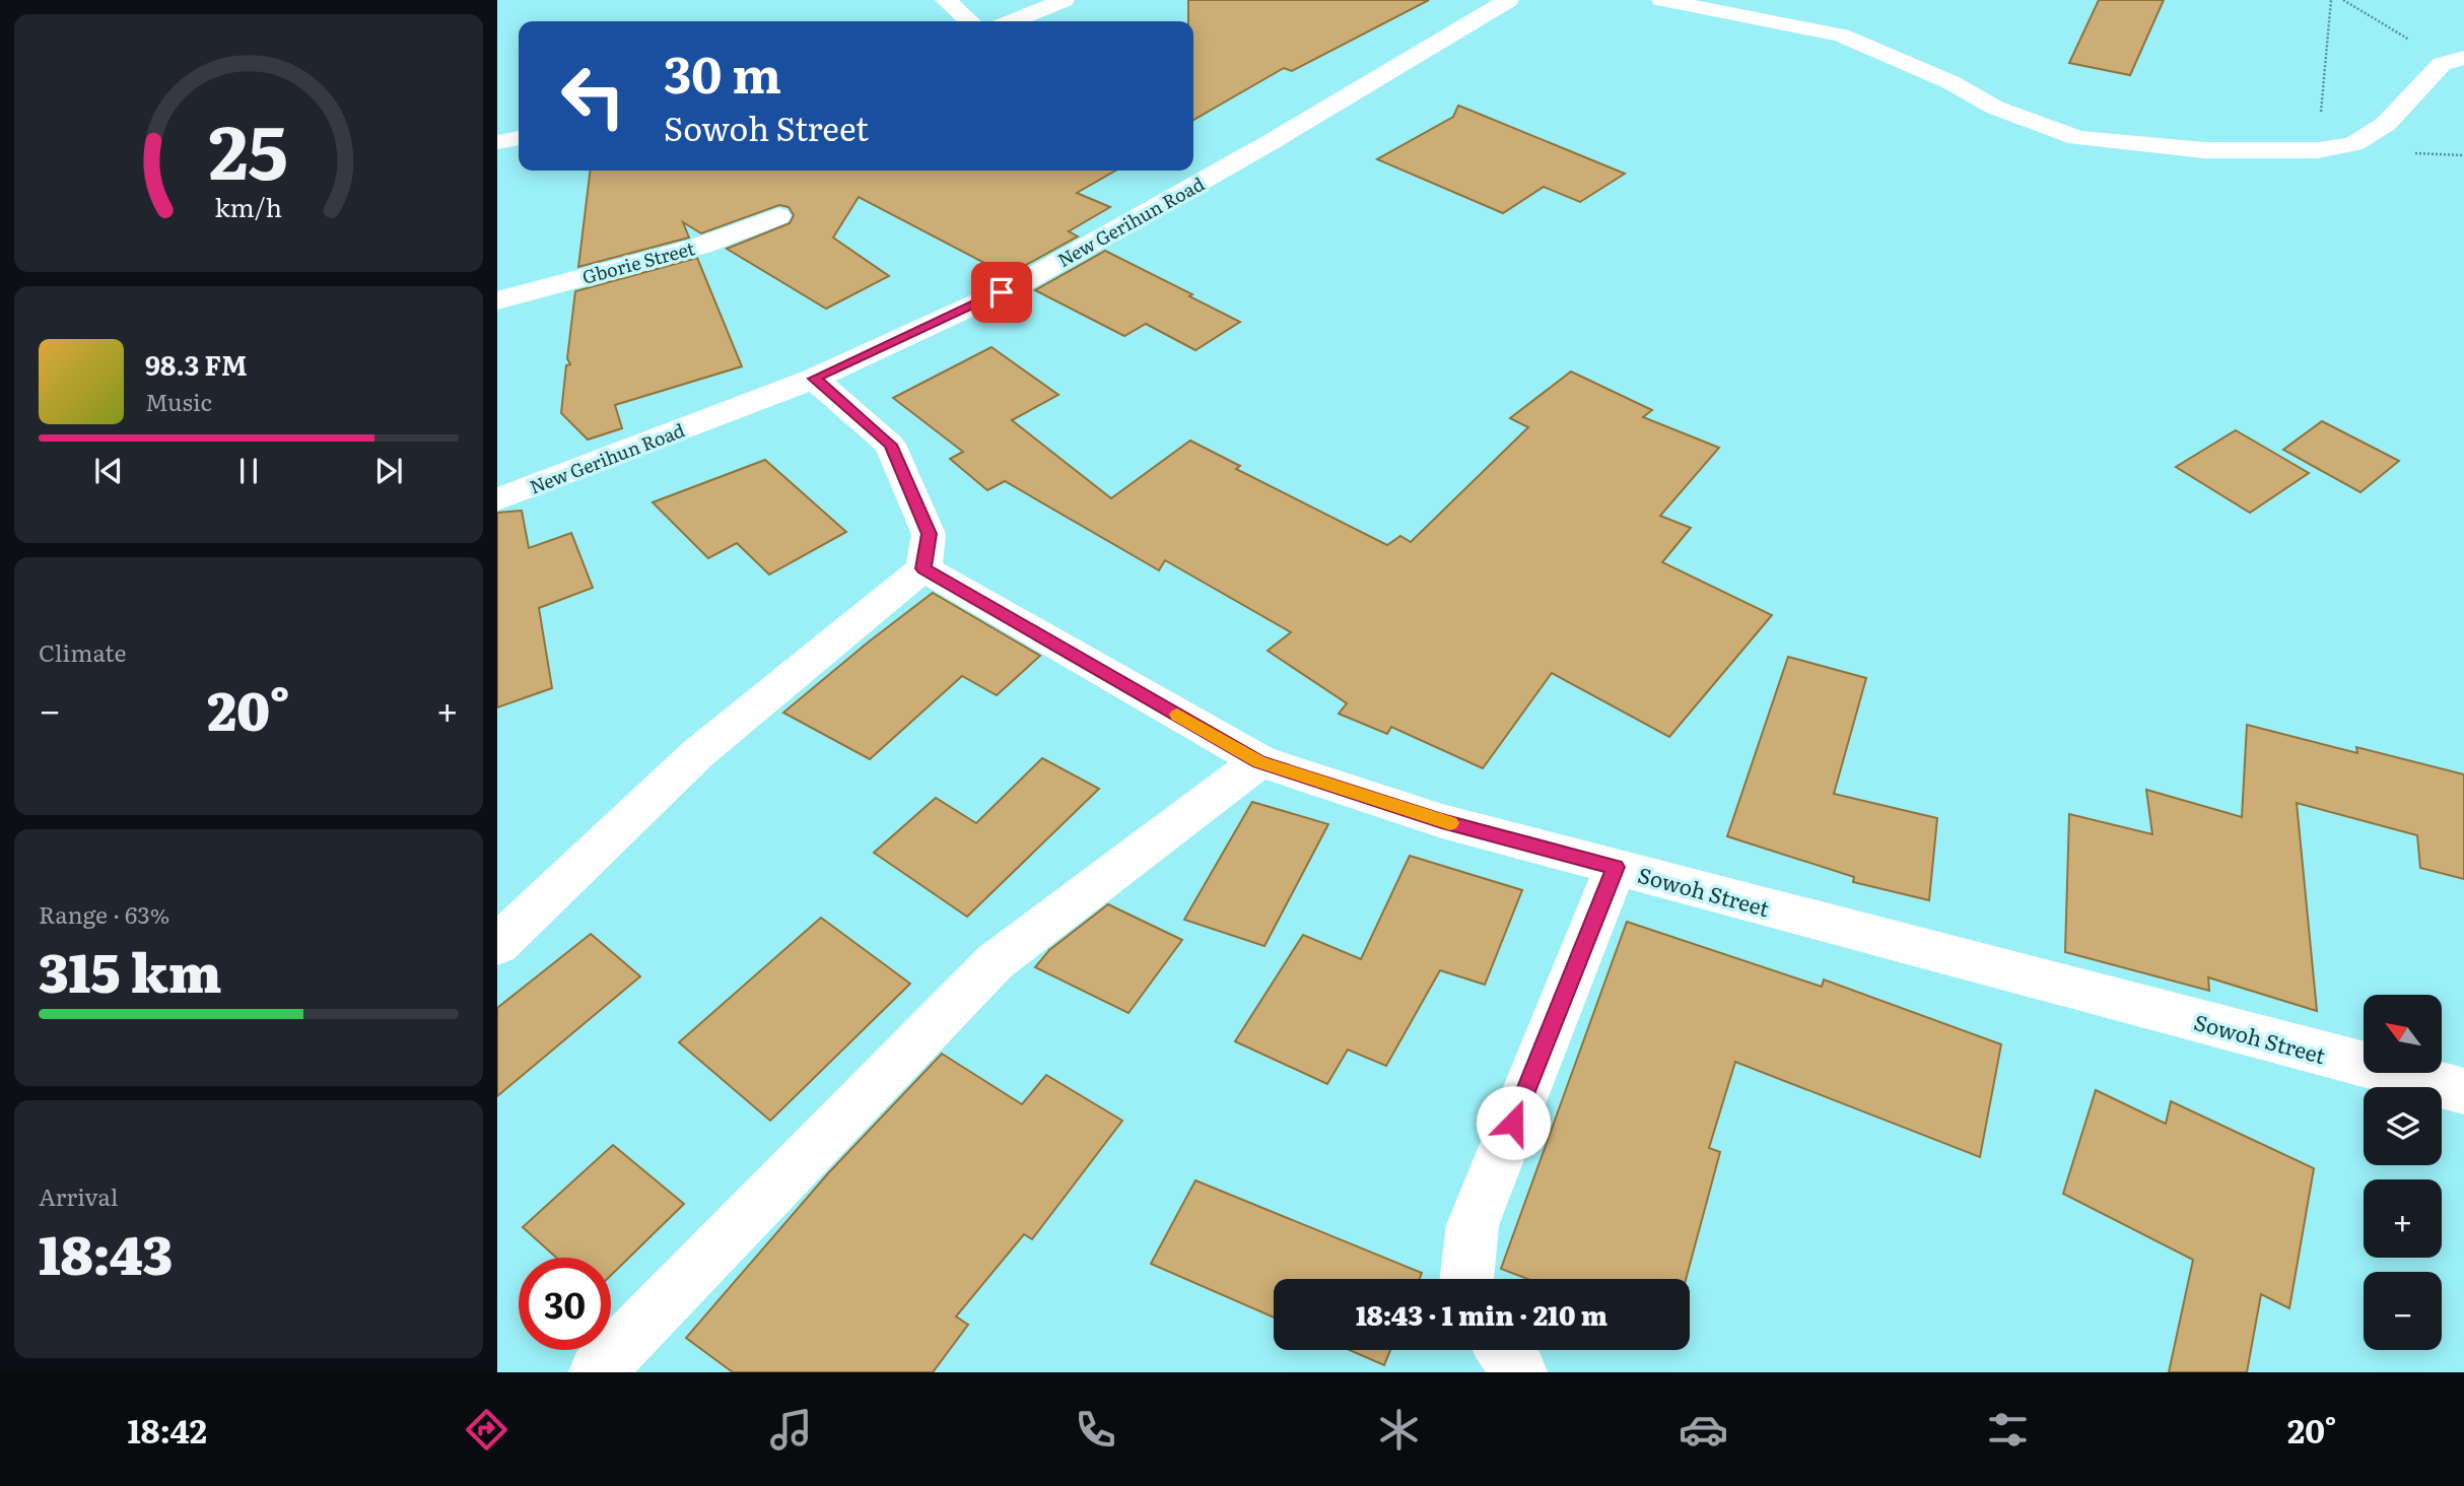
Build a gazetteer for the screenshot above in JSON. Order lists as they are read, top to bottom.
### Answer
{
  "streets": {
    "street": ["New Gerihun Road", "Gborie Street", "Sowoh Street"]
  },
  "north": "top left",
  "page": {
    "turn": ["30 m", "Sowoh Street"],
    "song": ["98.3 FM", "Music"],
    "tile": [
      "Climate",
      ["Range · 63%", "315 km"],
      ["Arrival", "18:43"]
    ],
    "heat": ["−", "20°", "+"],
    "map_buttons": ["+", "−"],
    "limit": "30",
    "trip": "18:43 · 1 min · 210 m",
    "tabs": ["18:42", "20°"],
    "gauge": ["25", "km/h"]
  }
}
